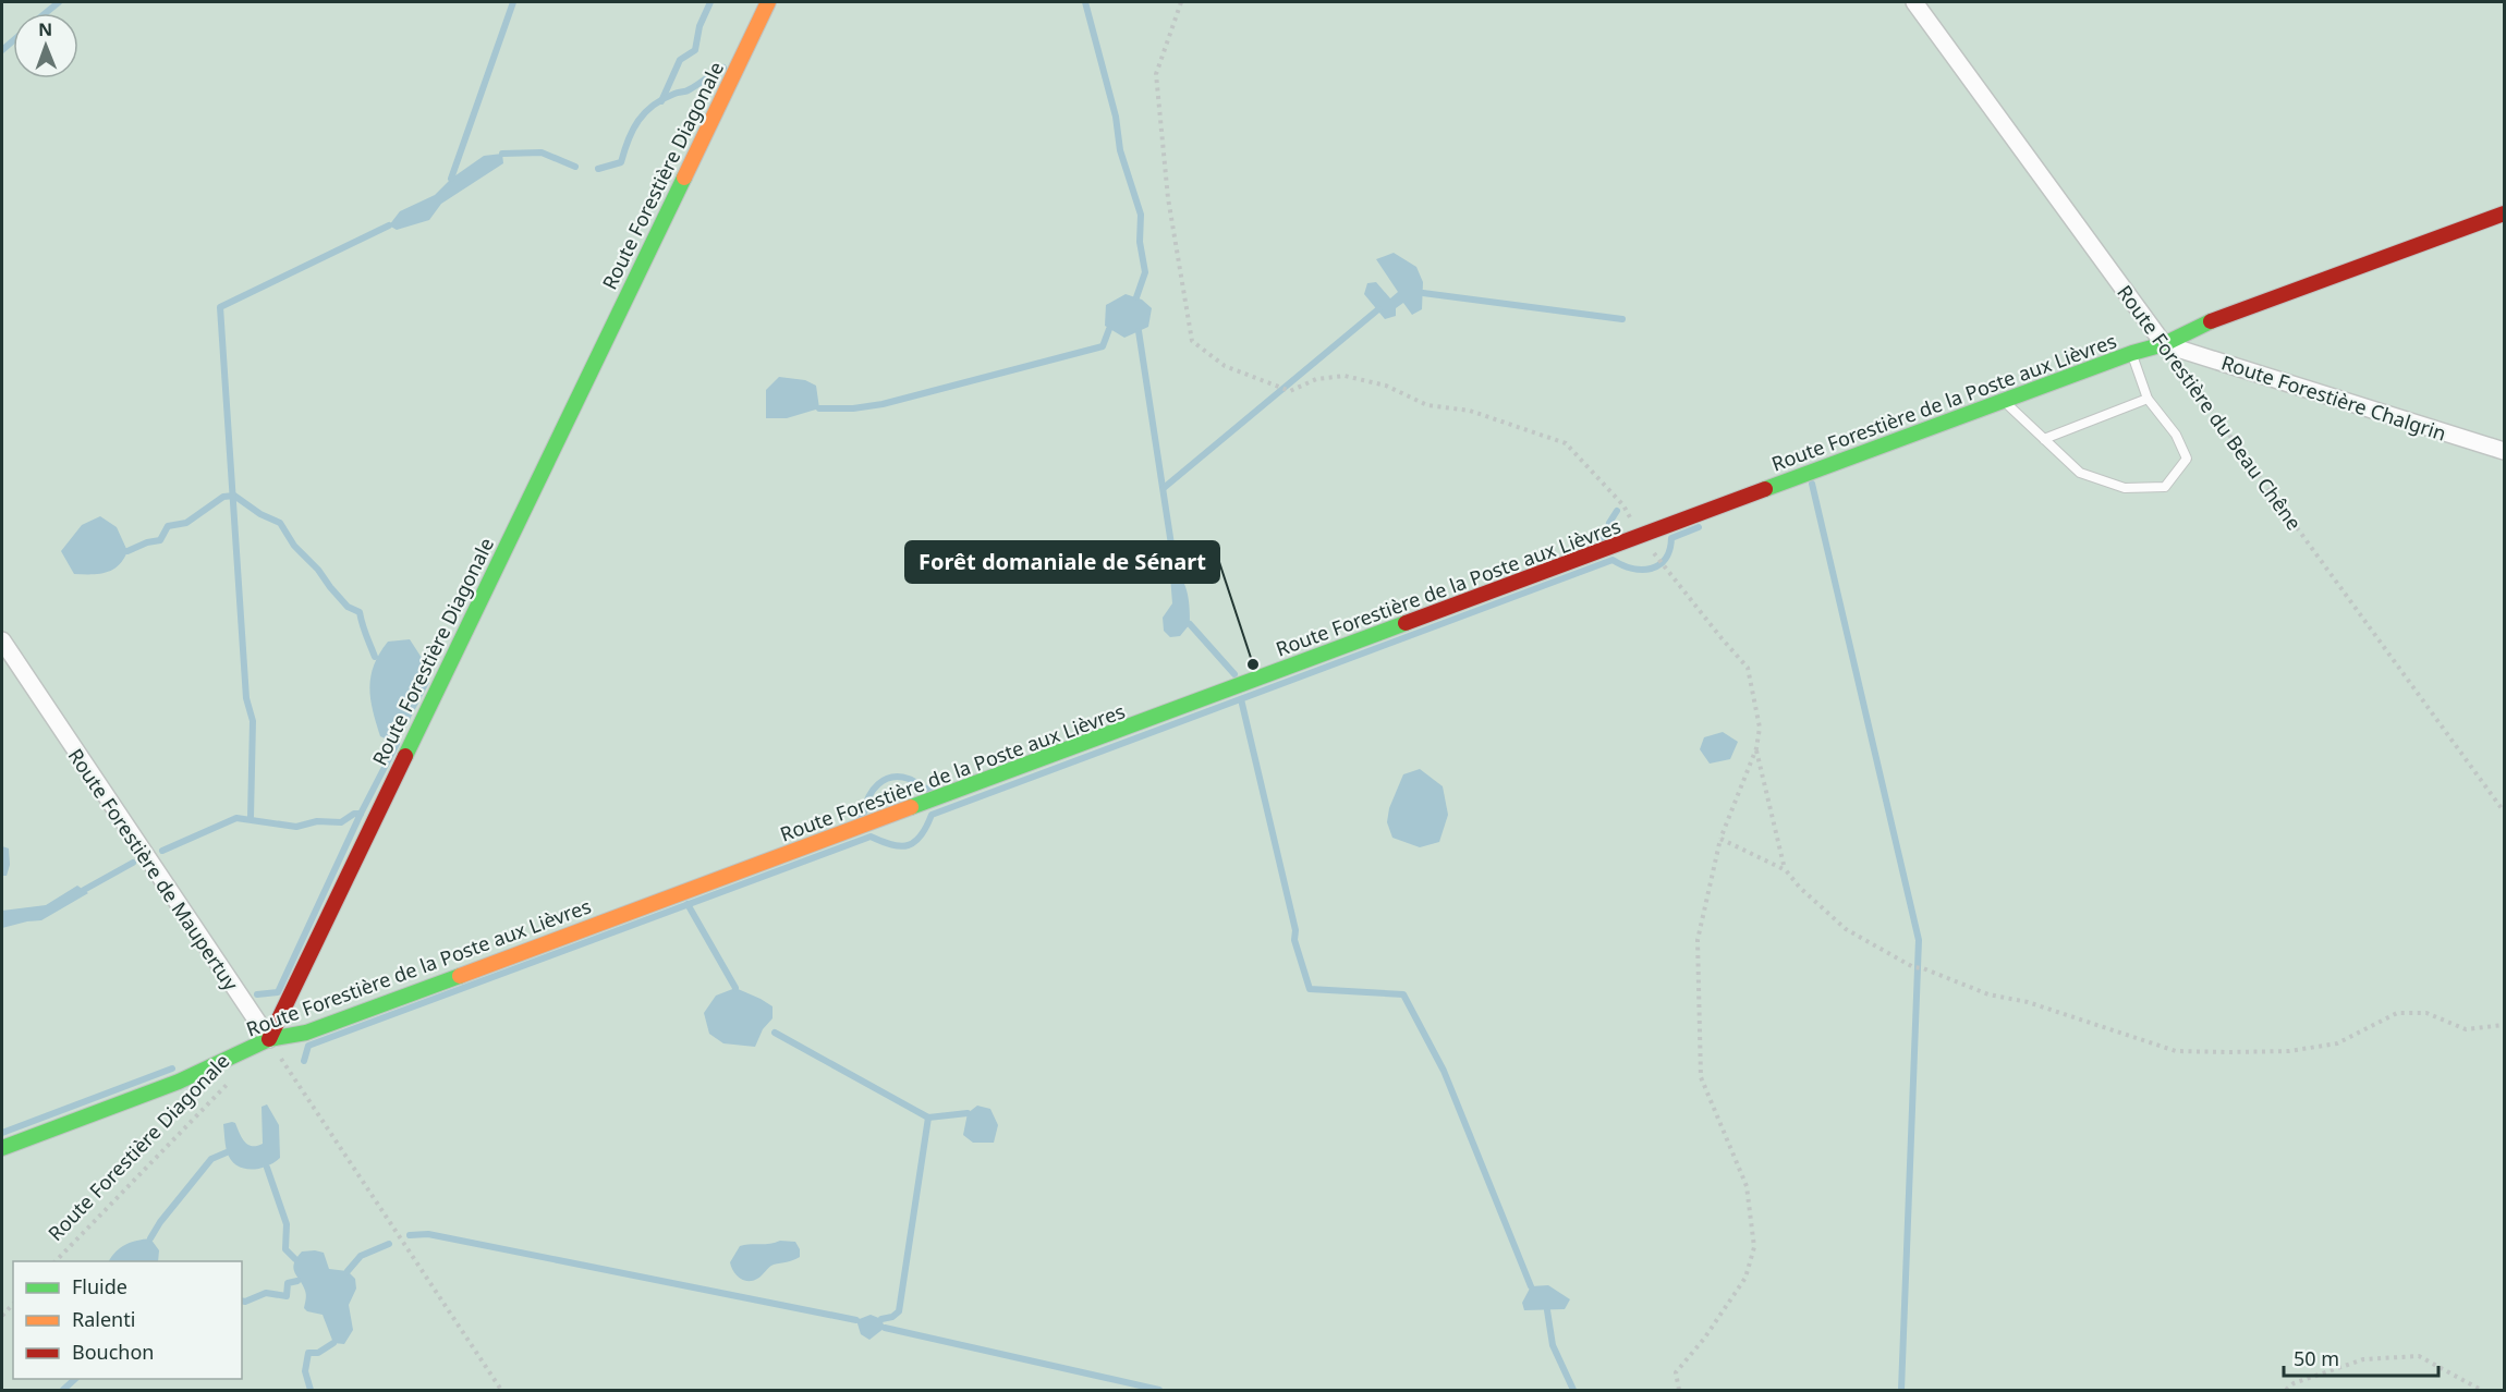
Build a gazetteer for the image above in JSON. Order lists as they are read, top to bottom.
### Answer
{
  "streets": {
    "street": [
      "Route Forestière Diagonale",
      "Route Forestière Chalgrin",
      "Route Forestière de la Poste aux Lièvres",
      "Route Forestière du Beau Chêne",
      "Route Forestière de Maupertuy"
    ]
  },
  "crossings": [
    ["Route Forestière Diagonale", "Route Forestière de la Poste aux Lièvres"],
    ["Route Forestière Diagonale", "Route Forestière de Maupertuy"],
    ["Route Forestière Chalgrin", "Route Forestière de la Poste aux Lièvres"],
    ["Route Forestière Chalgrin", "Route Forestière du Beau Chêne"],
    ["Route Forestière de la Poste aux Lièvres", "Route Forestière du Beau Chêne"],
    ["Route Forestière de la Poste aux Lièvres", "Route Forestière de Maupertuy"]
  ],
  "places": ["Forêt domaniale de Sénart"],
  "legend": ["Fluide", "Ralenti", "Bouchon"],
  "scale_bar": "50 m",
  "north": "top"
}
